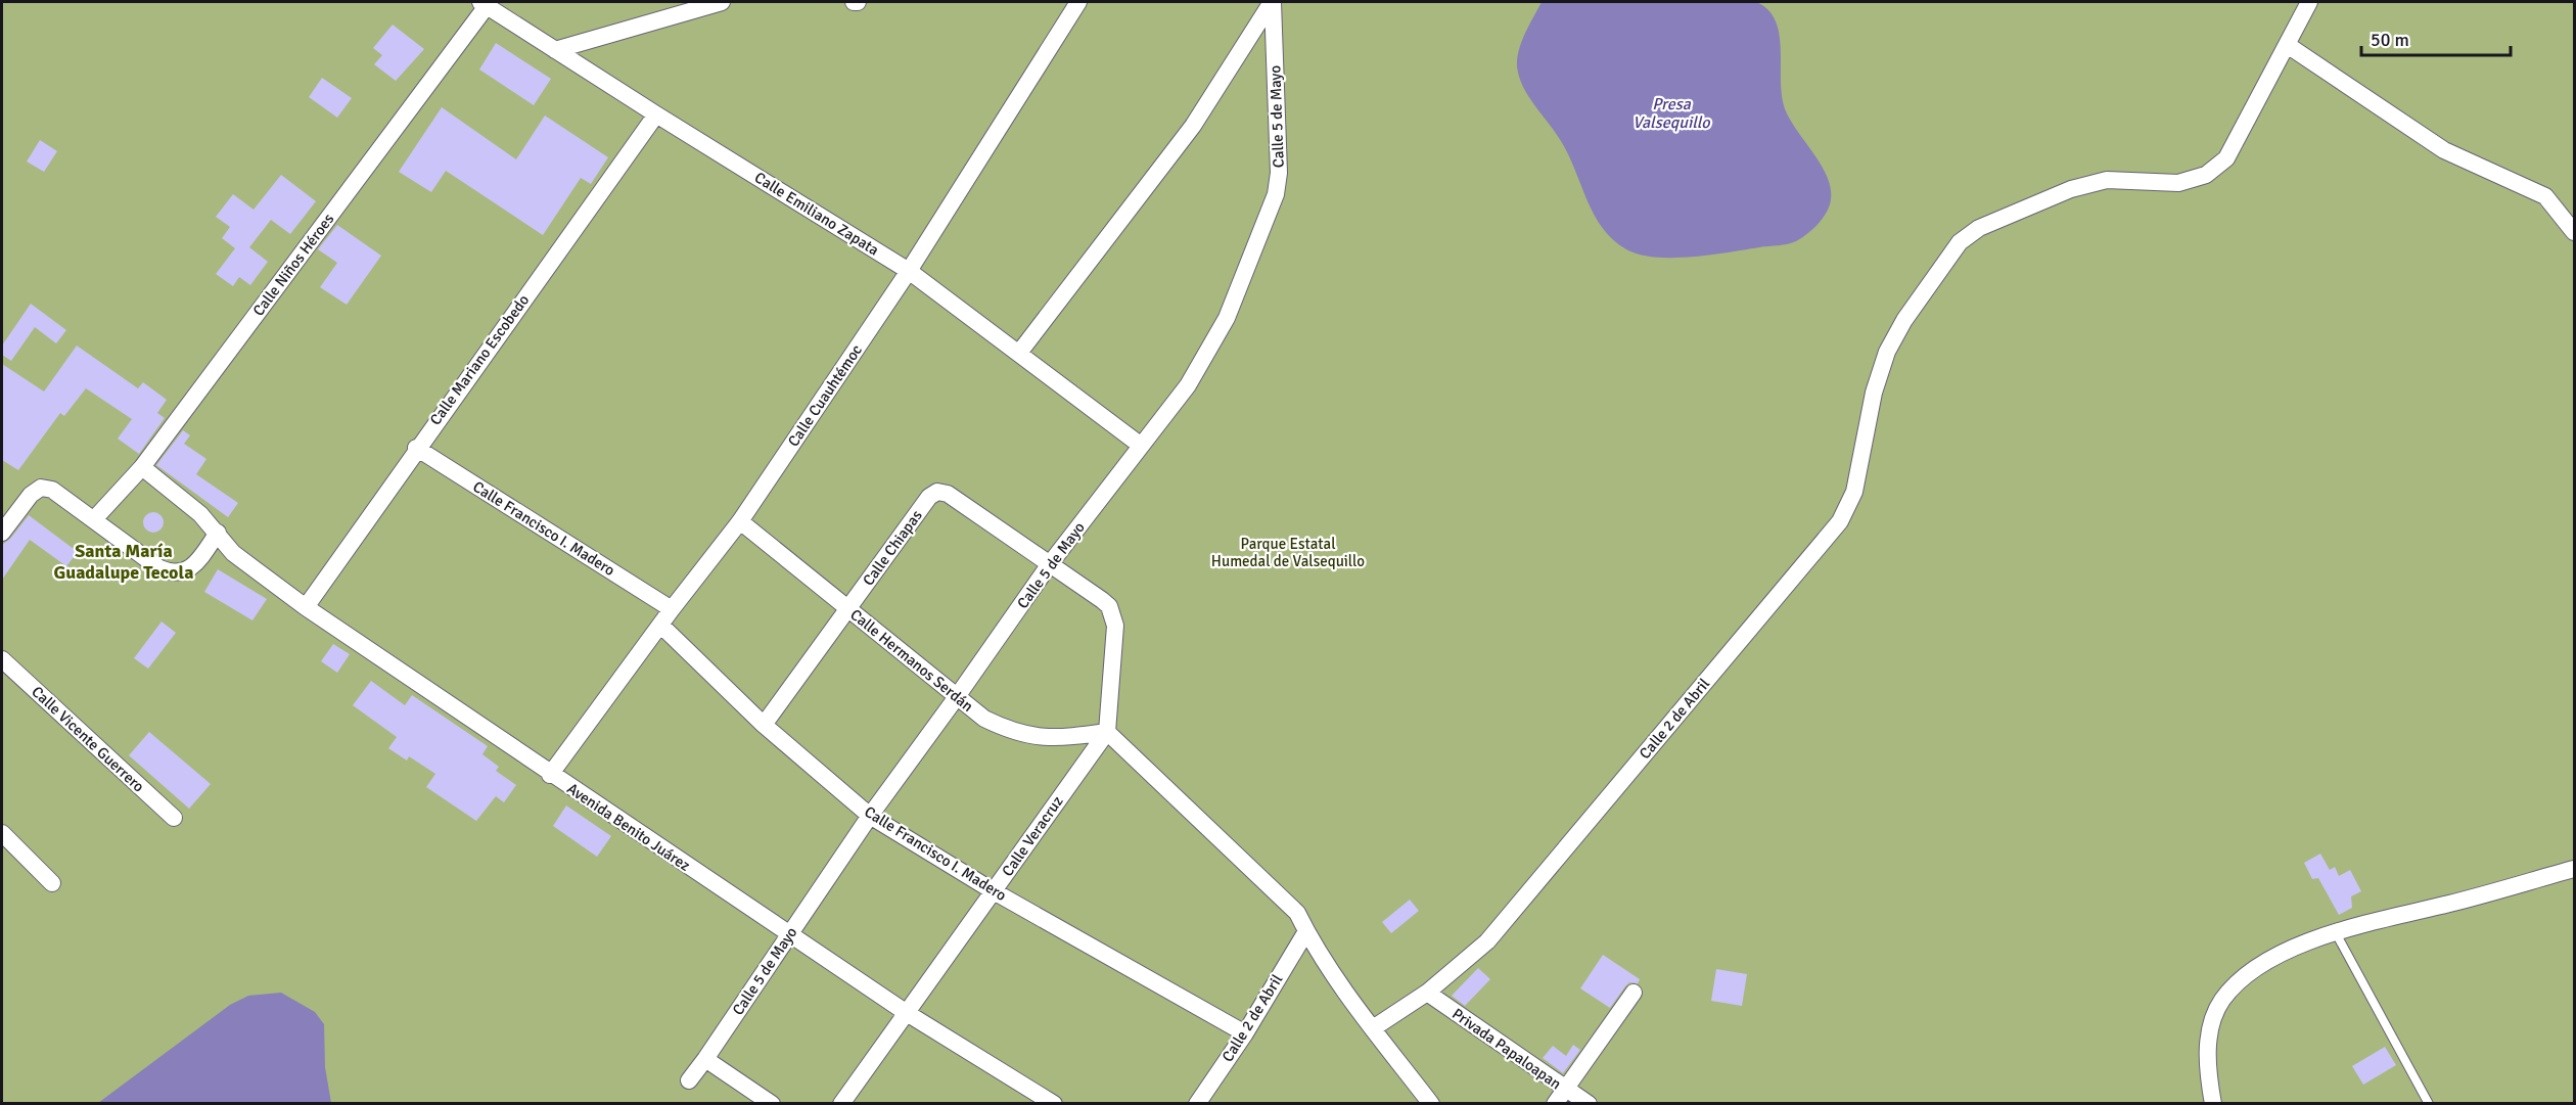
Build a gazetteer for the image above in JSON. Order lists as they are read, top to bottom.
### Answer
{
  "streets": {
    "street": [
      "Calle 5 de Mayo",
      "Calle Emiliano Zapata",
      "Calle Niños Héroes",
      "Calle Mariano Escobedo",
      "Calle Cuauhtémoc",
      "Calle Francisco I. Madero",
      "Calle Chiapas",
      "Calle Hermanos Serdán",
      "Calle 2 de Abril",
      "Calle Vicente Guerrero",
      "Avenida Benito Juárez",
      "Calle Veracruz",
      "Privada Papaloapan"
    ]
  },
  "crossings": [
    ["Calle 5 de Mayo", "Calle Emiliano Zapata"],
    ["Calle 5 de Mayo", "Calle Francisco I. Madero"],
    ["Calle 5 de Mayo", "Calle Chiapas"],
    ["Calle 5 de Mayo", "Calle Hermanos Serdán"],
    ["Calle 5 de Mayo", "Avenida Benito Juárez"],
    ["Calle Emiliano Zapata", "Calle Niños Héroes"],
    ["Calle Emiliano Zapata", "Calle Mariano Escobedo"],
    ["Calle Emiliano Zapata", "Calle Cuauhtémoc"],
    ["Calle Niños Héroes", "Avenida Benito Juárez"],
    ["Calle Mariano Escobedo", "Calle Francisco I. Madero"],
    ["Calle Mariano Escobedo", "Avenida Benito Juárez"],
    ["Calle Cuauhtémoc", "Calle Francisco I. Madero"],
    ["Calle Cuauhtémoc", "Calle Hermanos Serdán"],
    ["Calle Cuauhtémoc", "Avenida Benito Juárez"],
    ["Calle Francisco I. Madero", "Calle Chiapas"],
    ["Calle Francisco I. Madero", "Calle 2 de Abril"],
    ["Calle Francisco I. Madero", "Calle Veracruz"],
    ["Calle Chiapas", "Calle Hermanos Serdán"],
    ["Calle Hermanos Serdán", "Calle Veracruz"],
    ["Calle 2 de Abril", "Privada Papaloapan"],
    ["Avenida Benito Juárez", "Calle Veracruz"]
  ],
  "districts": ["Santa María Guadalupe Tecola"],
  "water": ["Presa Valsequillo"],
  "parks": ["Parque Estatal Humedal de Valsequillo"],
  "scale_bar": "50 m"
}
